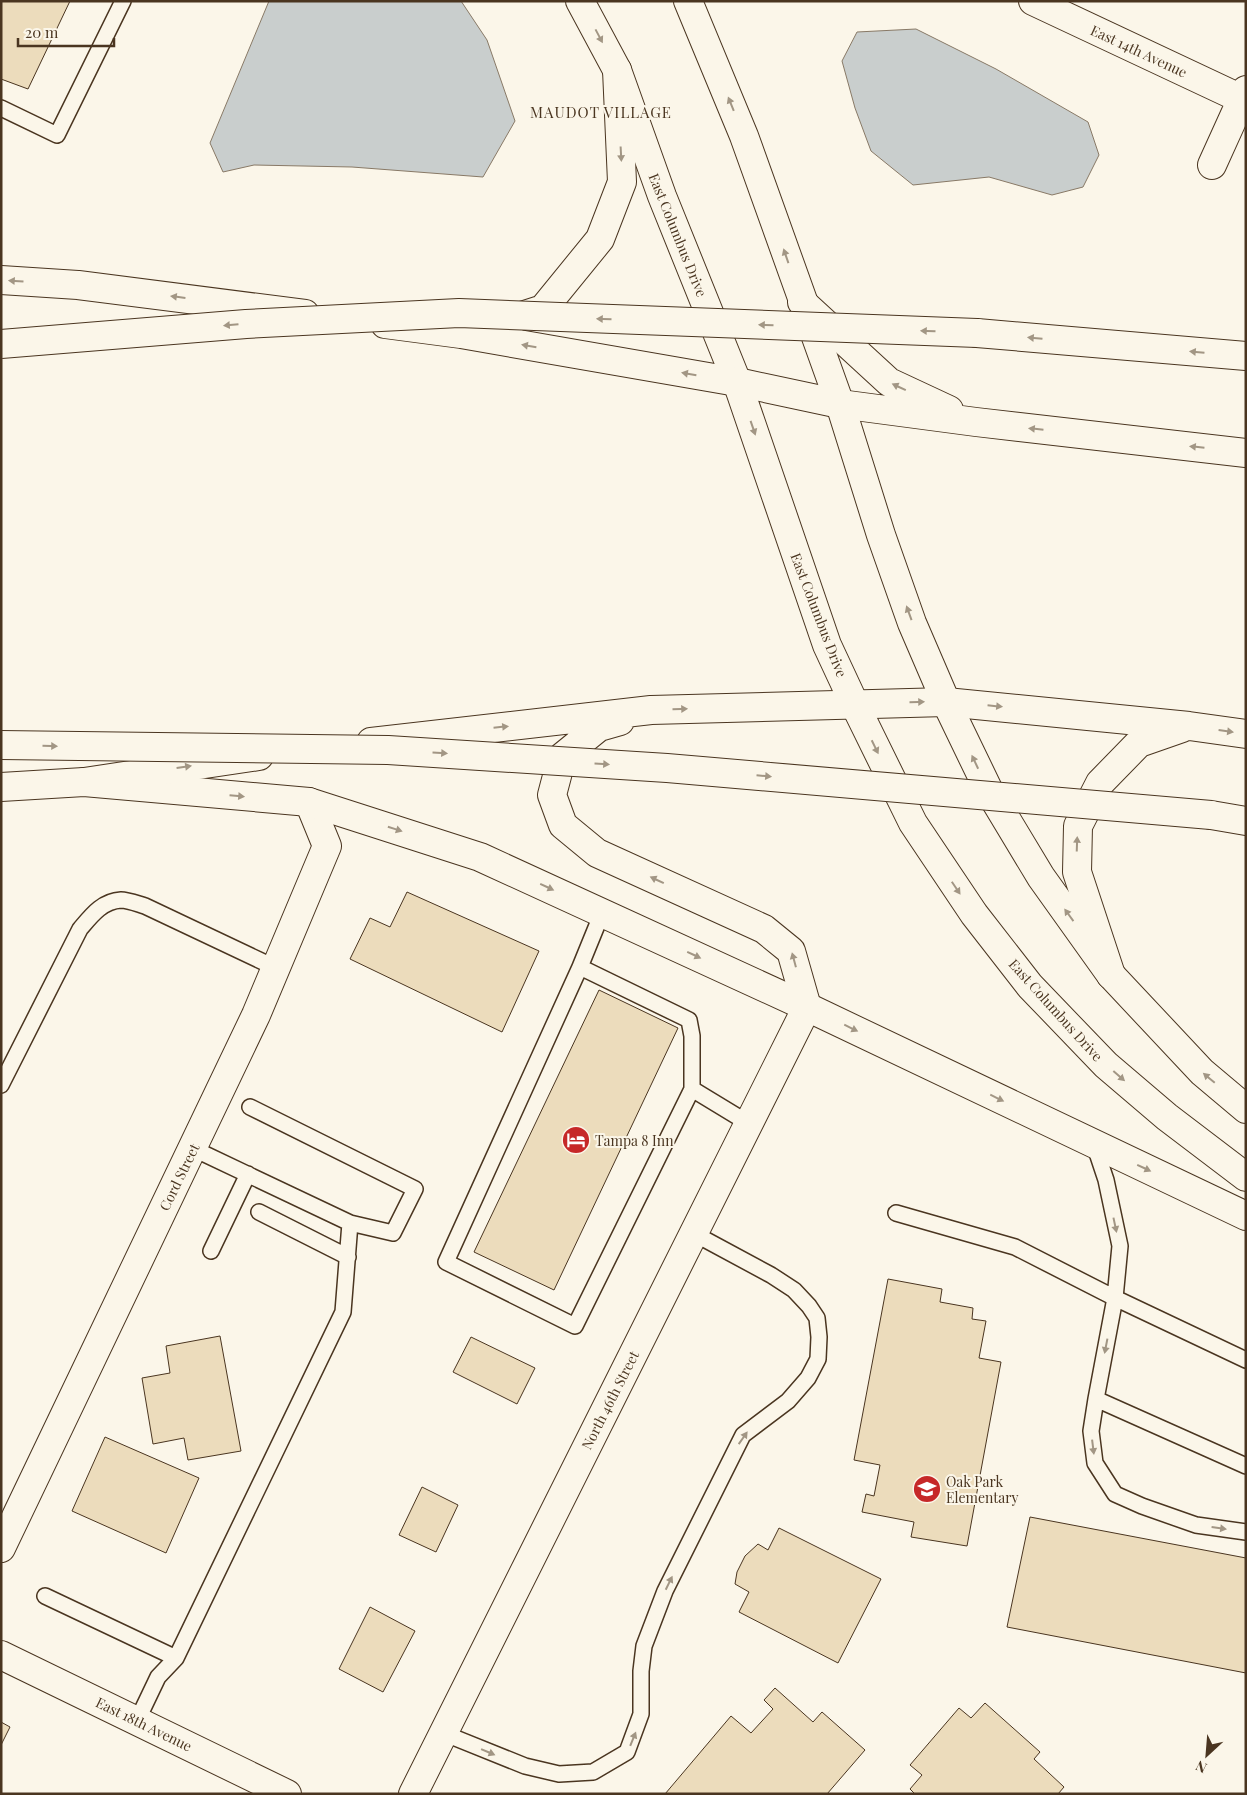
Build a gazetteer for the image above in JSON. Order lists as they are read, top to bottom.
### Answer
{
  "streets": {
    "main road": [
      "East 14th Avenue",
      "East Columbus Drive",
      "Cord Street",
      "North 46th Street",
      "East 18th Avenue"
    ]
  },
  "districts": ["MAUDOT VILLAGE"],
  "places": {
    "hotel": ["Tampa 8 Inn"],
    "school or university": ["Oak Park Elementary"]
  },
  "scale_bar": "20 m",
  "north": "bottom left"
}
